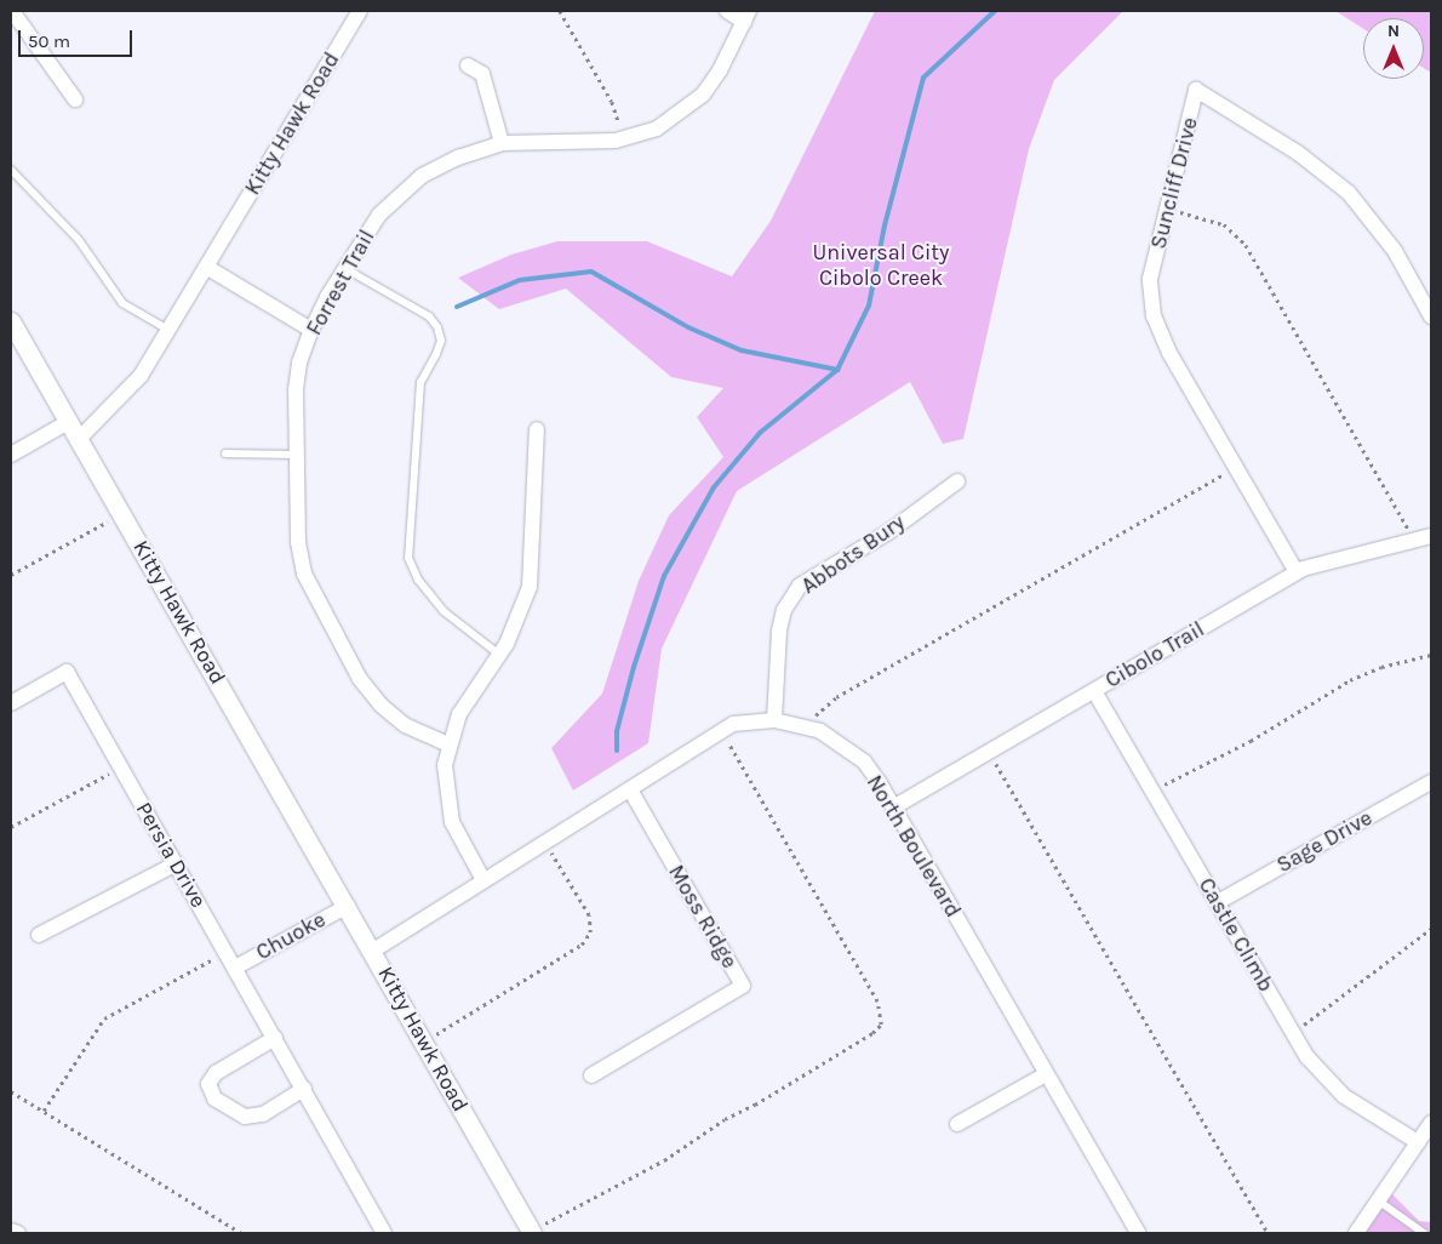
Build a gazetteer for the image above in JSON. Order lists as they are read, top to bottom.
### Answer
{
  "streets": {
    "street": [
      "Kitty Hawk Road",
      "Suncliff Drive",
      "Forrest Trail",
      "Abbots Bury",
      "Cibolo Trail",
      "Sage Drive",
      "North Boulevard",
      "Persia Drive",
      "Moss Ridge",
      "Castle Climb",
      "Chuoke"
    ]
  },
  "crossings": [
    ["Kitty Hawk Road", "North Boulevard"],
    ["Kitty Hawk Road", "Chuoke"],
    ["Suncliff Drive", "Cibolo Trail"],
    ["Abbots Bury", "North Boulevard"],
    ["Cibolo Trail", "North Boulevard"],
    ["Cibolo Trail", "Castle Climb"],
    ["Sage Drive", "Castle Climb"],
    ["North Boulevard", "Moss Ridge"],
    ["Persia Drive", "Chuoke"]
  ],
  "parks": ["Universal City Cibolo Creek"],
  "scale_bar": "50 m",
  "north": "top"
}
